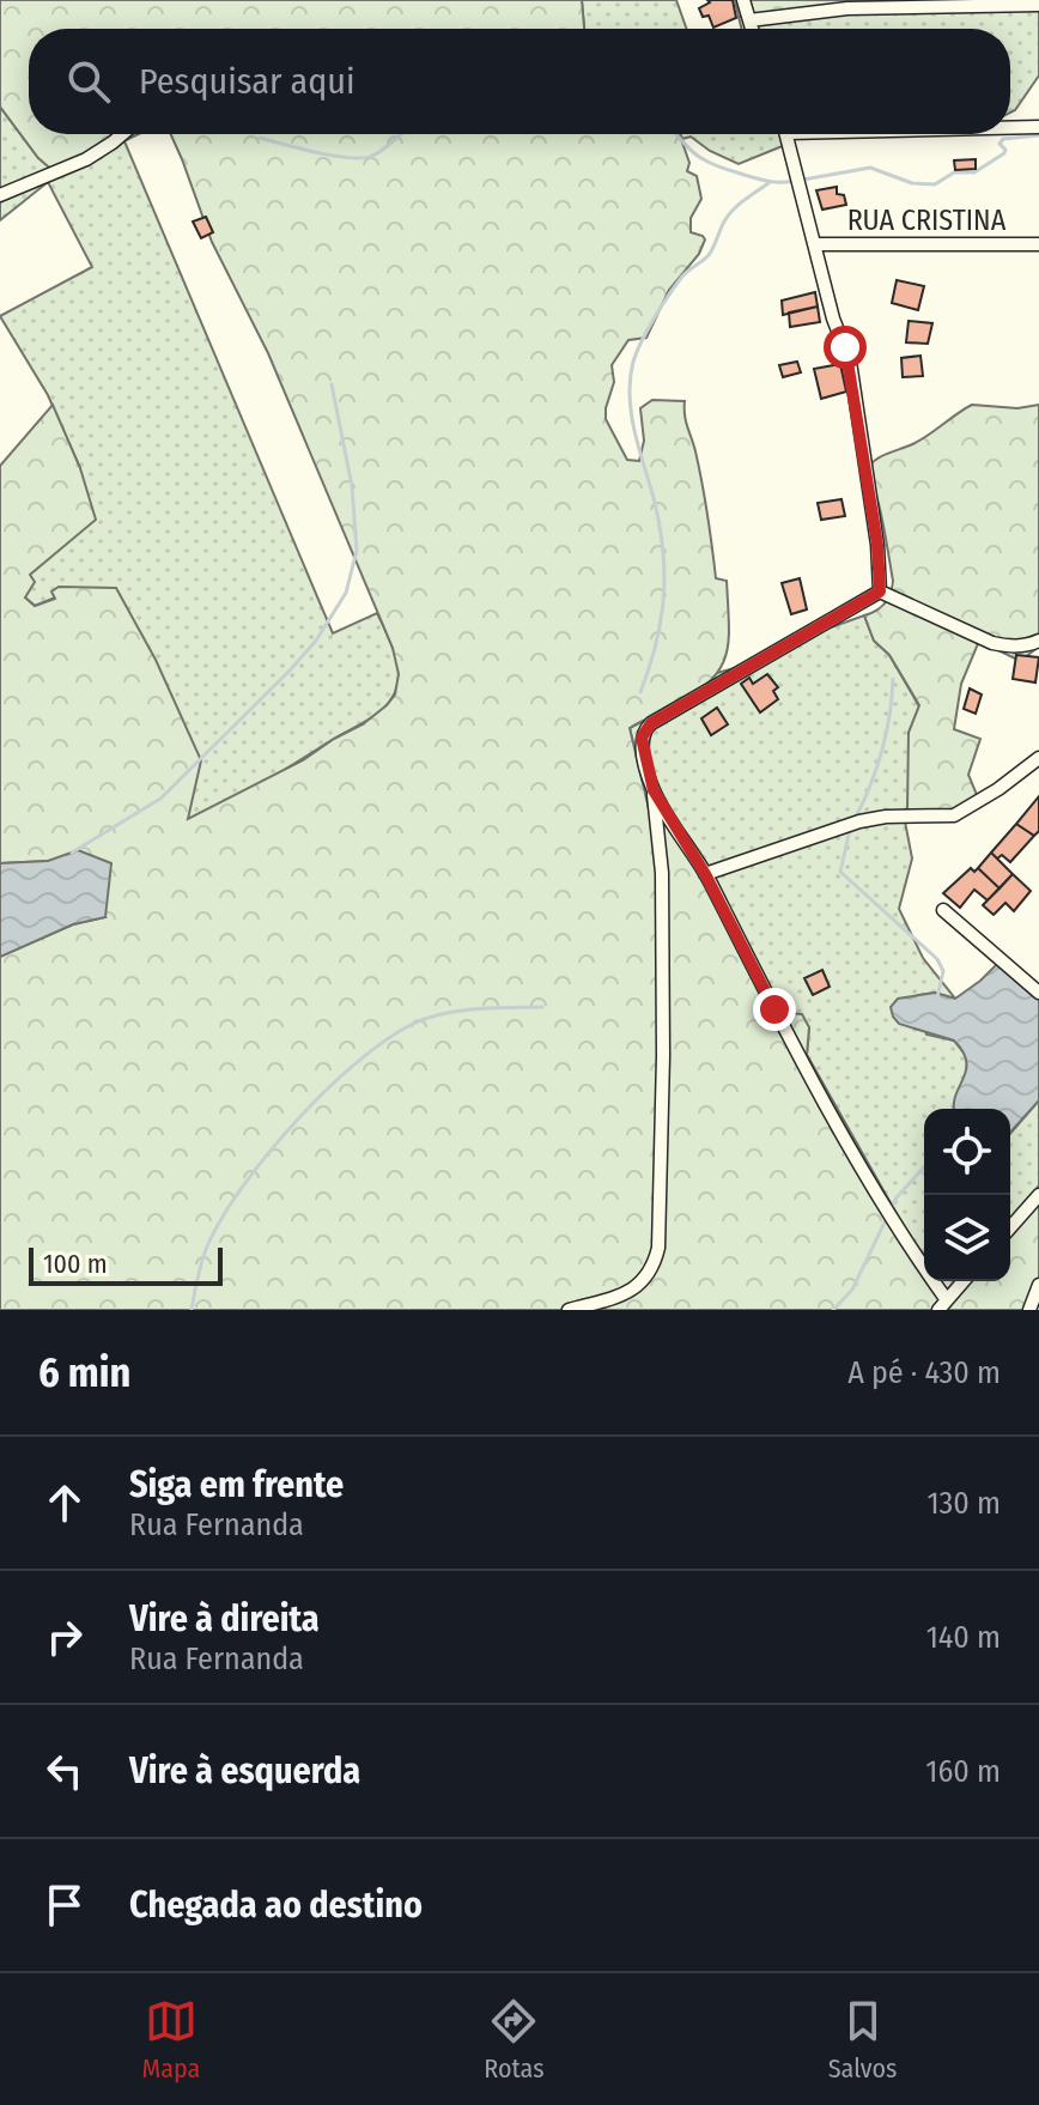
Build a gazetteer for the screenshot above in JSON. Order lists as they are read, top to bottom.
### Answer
{
  "streets": {
    "street": ["RUA CRISTINA"]
  },
  "scale_bar": "100 m",
  "page": {
    "search": "Pesquisar aqui",
    "scale": "100 m",
    "heading": ["6 min", "A pé · 430 m"],
    "list": [
      ["Siga em frente", "Rua Fernanda", "130 m"],
      ["Vire à direita", "Rua Fernanda", "140 m"],
      ["Vire à esquerda", "160 m"],
      "Chegada ao destino"
    ],
    "nav": ["Mapa", "Rotas", "Salvos"]
  }
}
